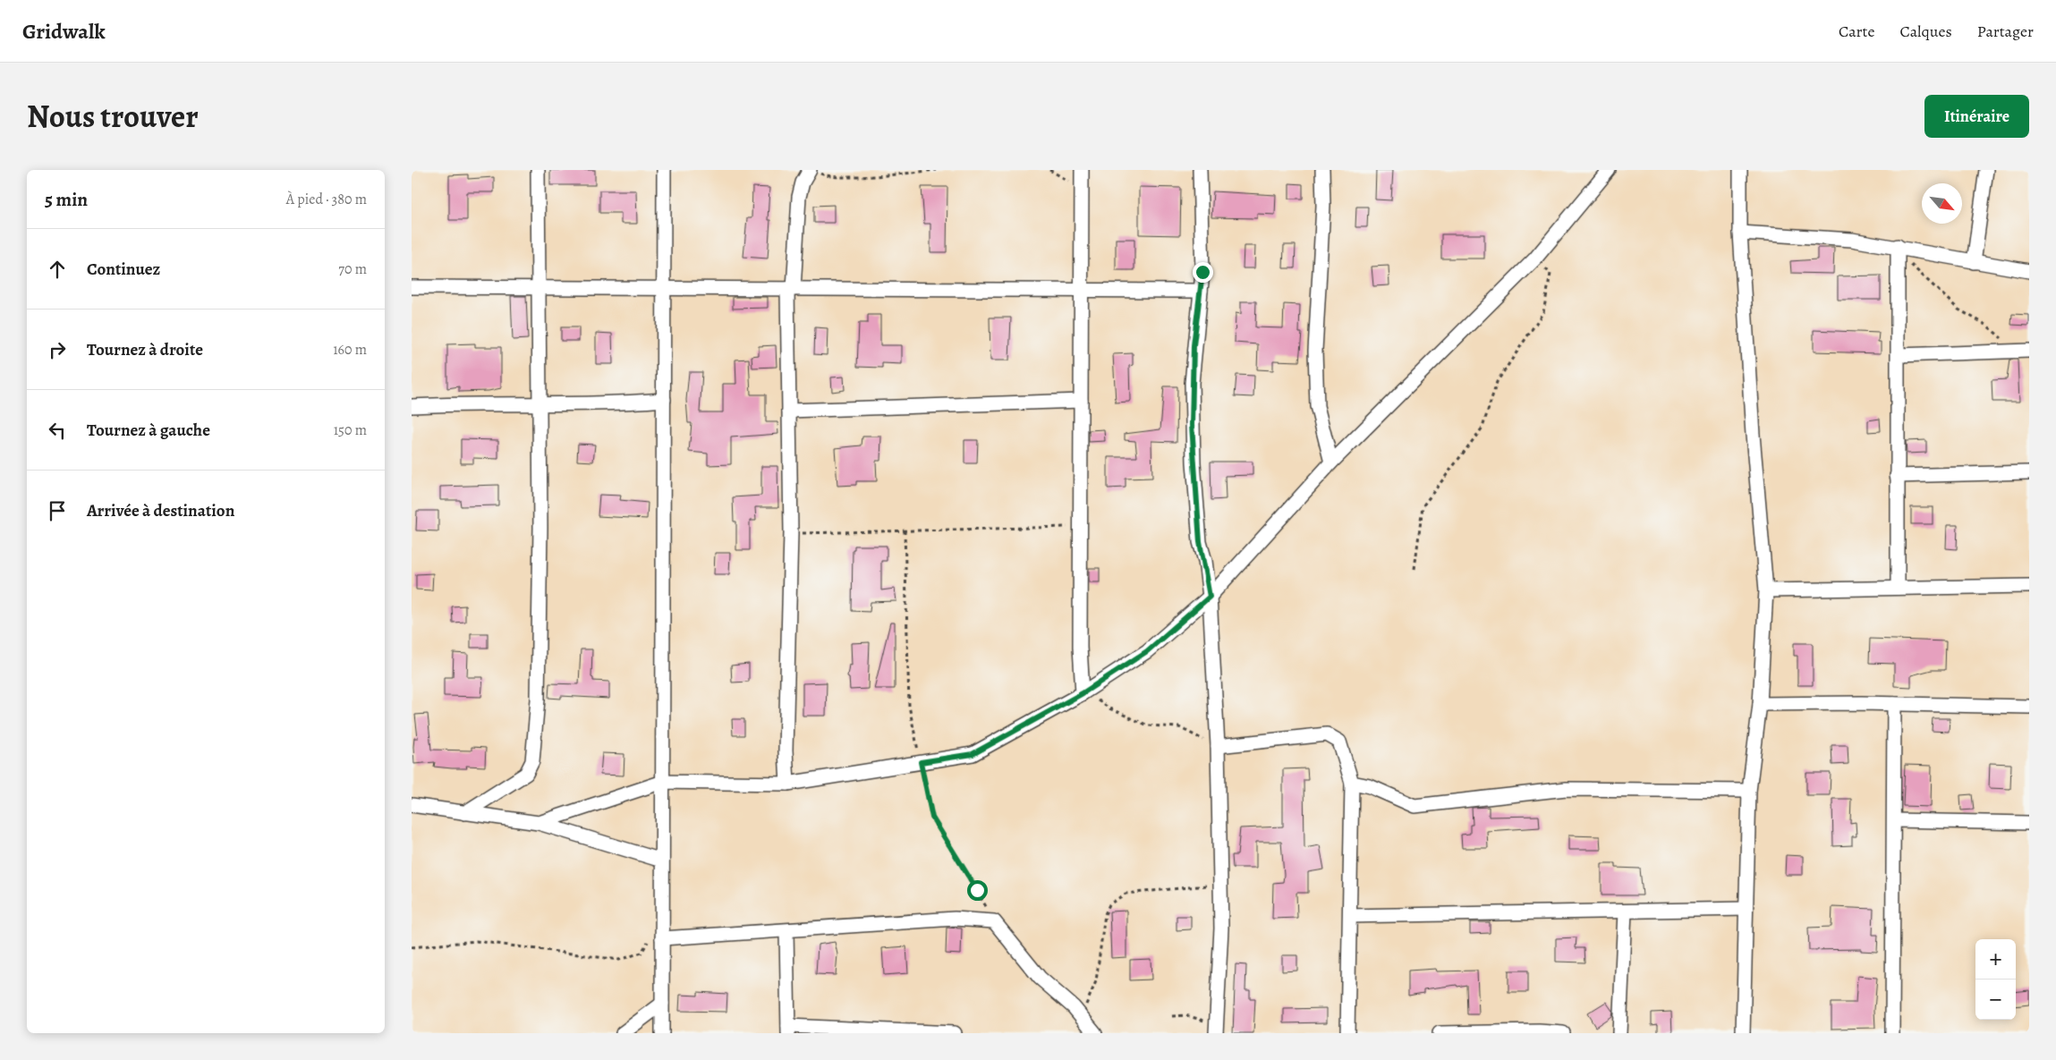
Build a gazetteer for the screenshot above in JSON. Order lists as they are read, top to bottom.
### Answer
{
  "north": "bottom right",
  "page": {
    "header": "Gridwalk",
    "nav": ["Carte", "Calques", "Partager"],
    "title": "Nous trouver",
    "buttons": "Itinéraire",
    "heading": ["5 min", "À pied · 380 m"],
    "list": [
      ["Continuez", "70 m"],
      ["Tournez à droite", "160 m"],
      ["Tournez à gauche", "150 m"],
      "Arrivée à destination"
    ],
    "map_buttons": ["+", "−"]
  }
}
